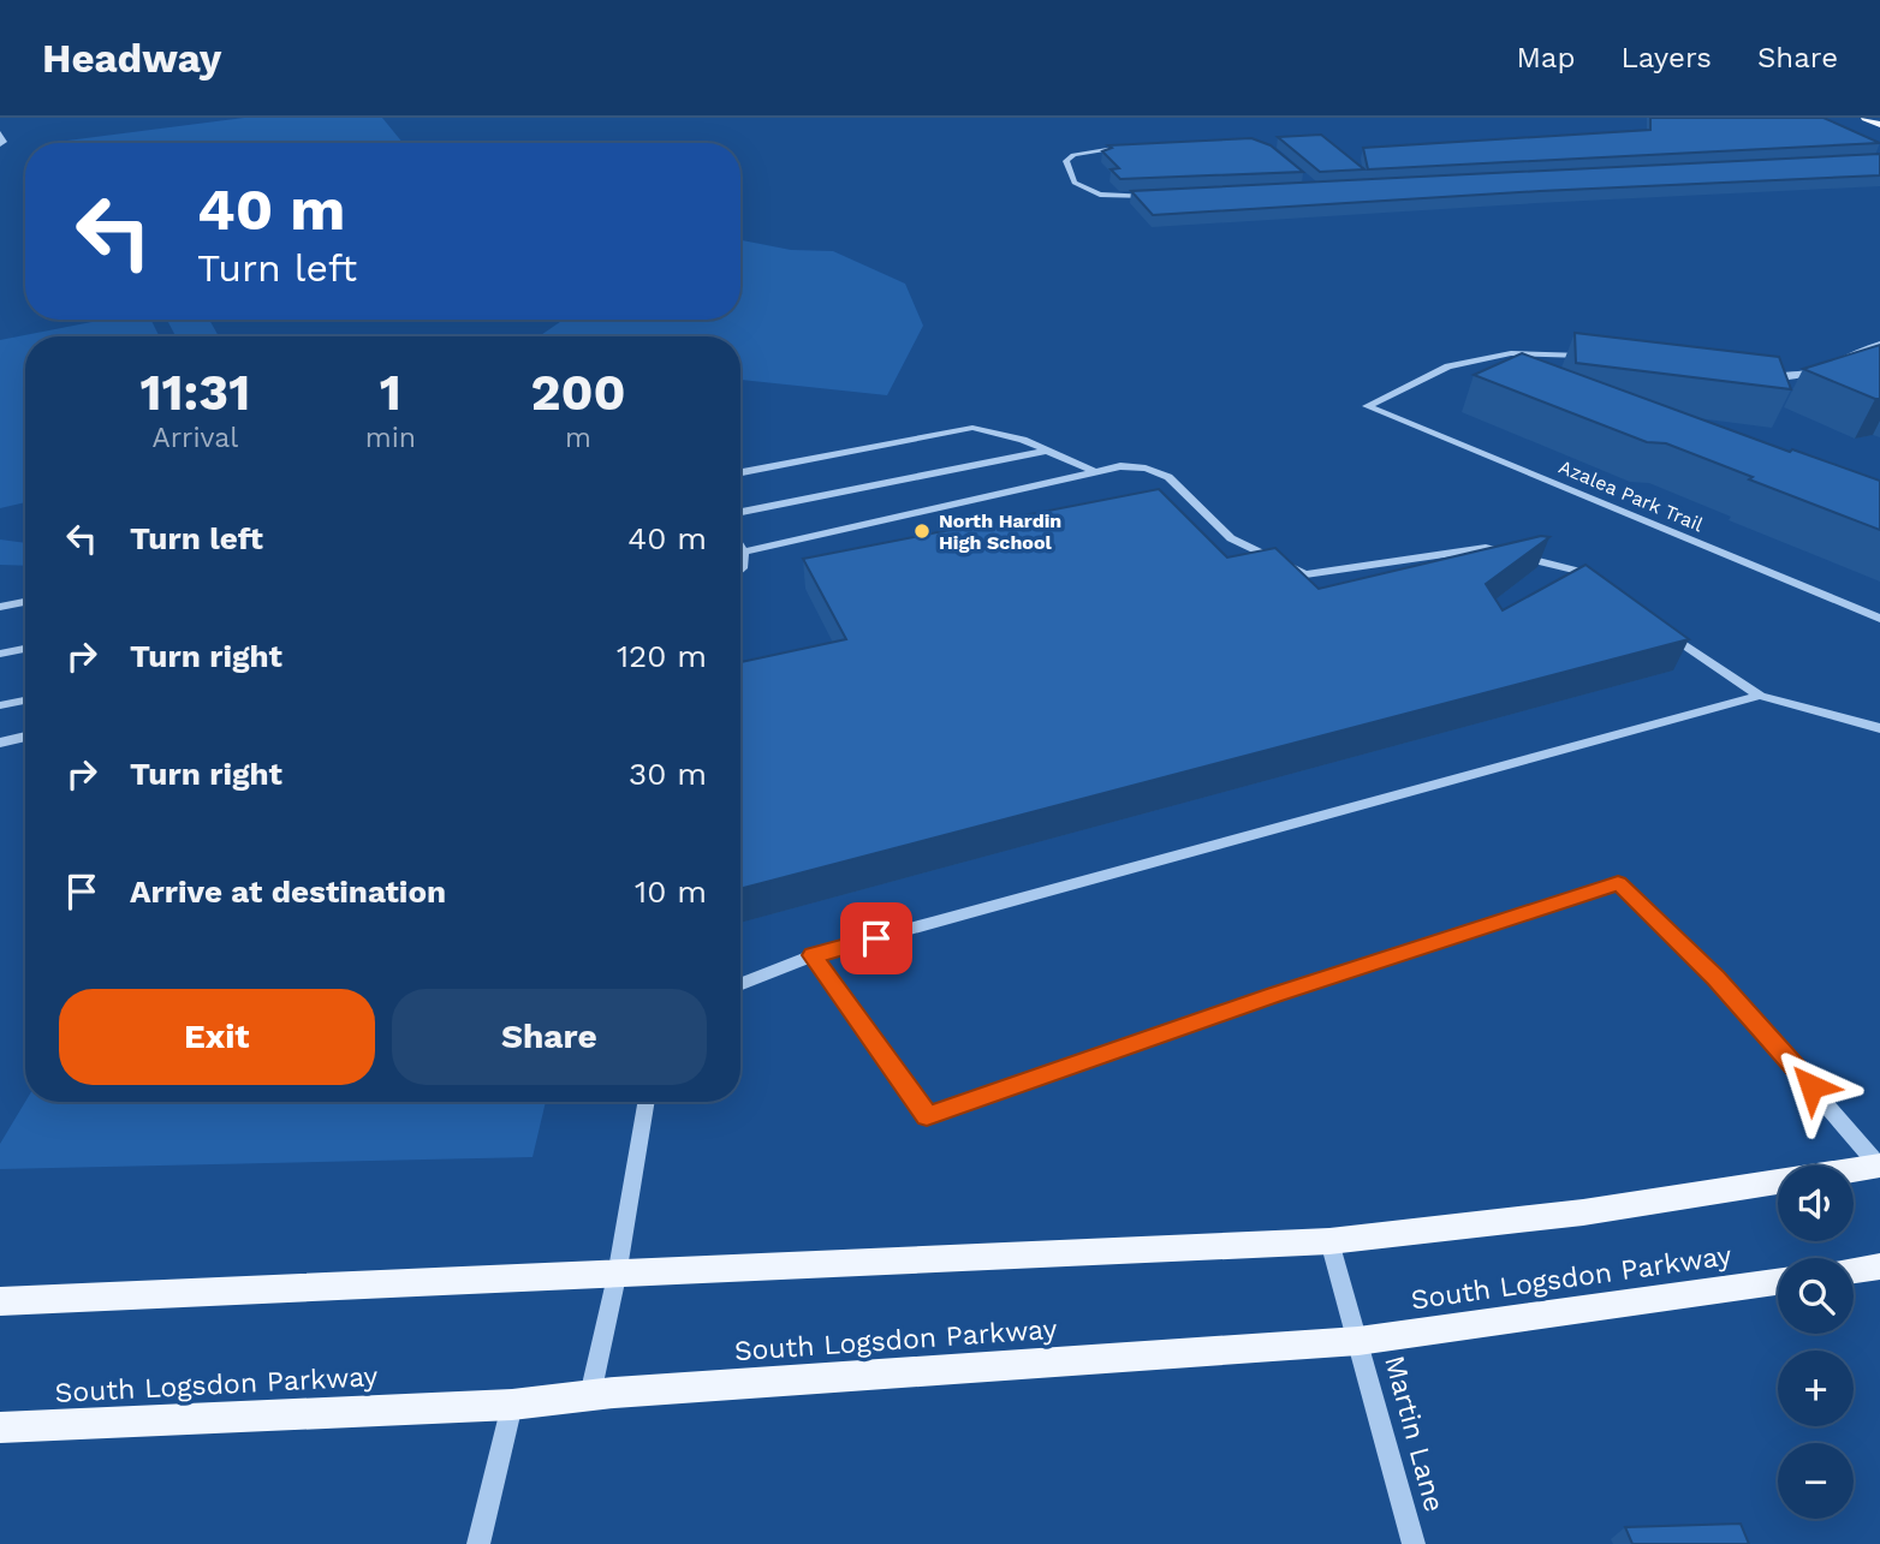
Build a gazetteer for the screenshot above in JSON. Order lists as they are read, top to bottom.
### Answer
{
  "streets": {
    "main road": ["South Logsdon Parkway"],
    "street": ["Azalea Park Trail", "Martin Lane"]
  },
  "crossings": [
    ["South Logsdon Parkway", "Martin Lane"]
  ],
  "places": ["North Hardin High School"],
  "page": {
    "header": "Headway",
    "nav": ["Map", "Layers", "Share"],
    "turn": ["40 m", "Turn left"],
    "eta": [
      "11:31",
      "Arrival",
      "1",
      "min",
      "200",
      "m"
    ],
    "list": [
      {
        "name": "Turn left",
        "value": "40 m"
      },
      {
        "name": "Turn right",
        "value": "120 m"
      },
      {
        "name": "Turn right",
        "value": "30 m"
      },
      {
        "name": "Arrive at destination",
        "value": "10 m"
      }
    ],
    "buttons": ["Exit", "Share"],
    "map_buttons": ["+", "−"]
  }
}
